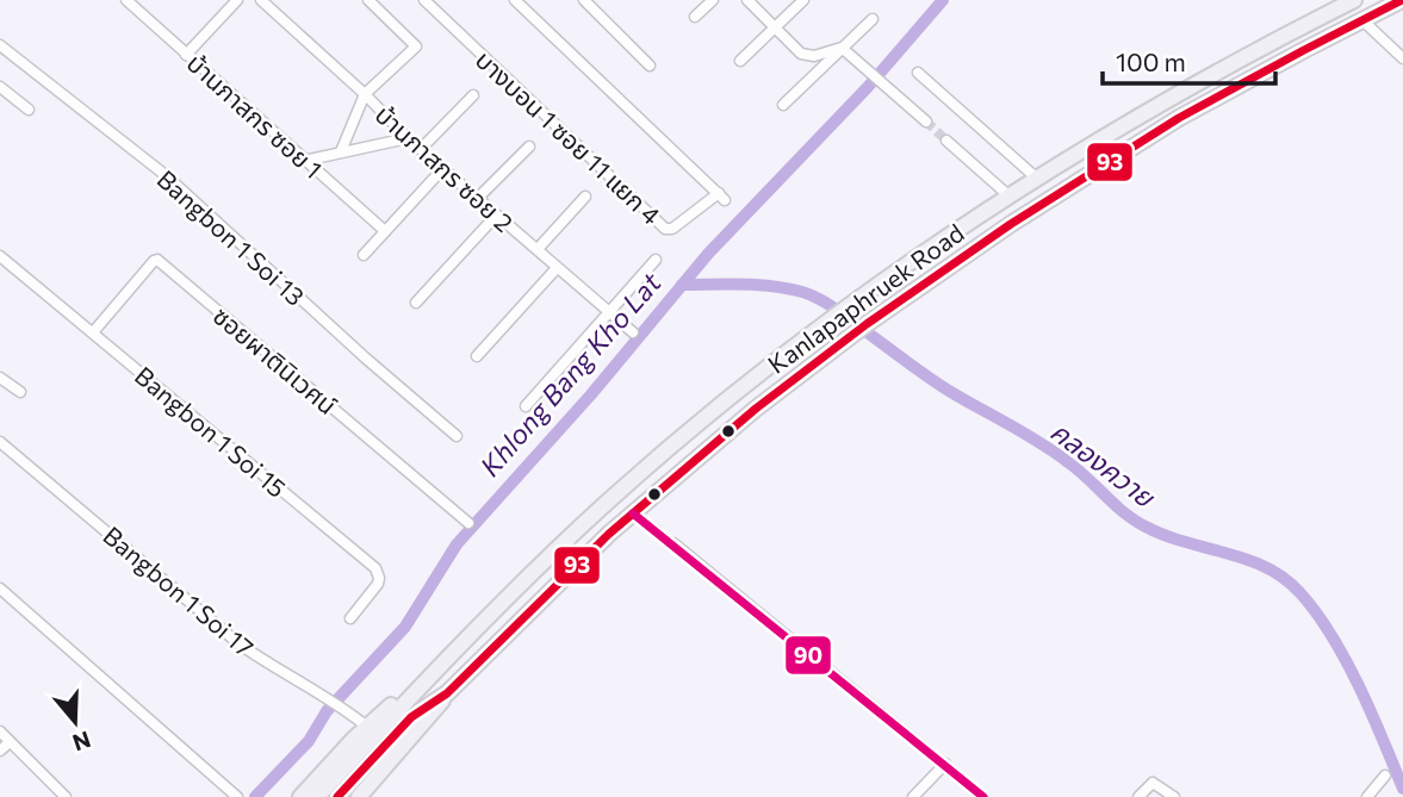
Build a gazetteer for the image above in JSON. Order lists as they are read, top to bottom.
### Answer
{
  "streets": {
    "main road": ["Kanlapaphruek Road"],
    "street": [
      "บ้านภาสกร ซอย 1",
      "บางบอน 1 ซอย 11 แยก 4",
      "บ้านภาสกร ซอย 2",
      "Bangbon 1 Soi 13",
      "ซอยผาตินิเวศน์",
      "Bangbon 1 Soi 15",
      "Bangbon 1 Soi 17"
    ]
  },
  "crossings": [
    ["Kanlapaphruek Road", "Bangbon 1 Soi 17"],
    ["ซอยผาตินิเวศน์", "Bangbon 1 Soi 15"]
  ],
  "water": ["Khlong Bang Kho Lat", "คลองควาย"],
  "lines": ["transit line 93", "transit line 90"],
  "scale_bar": "100 m",
  "north": "bottom"
}
